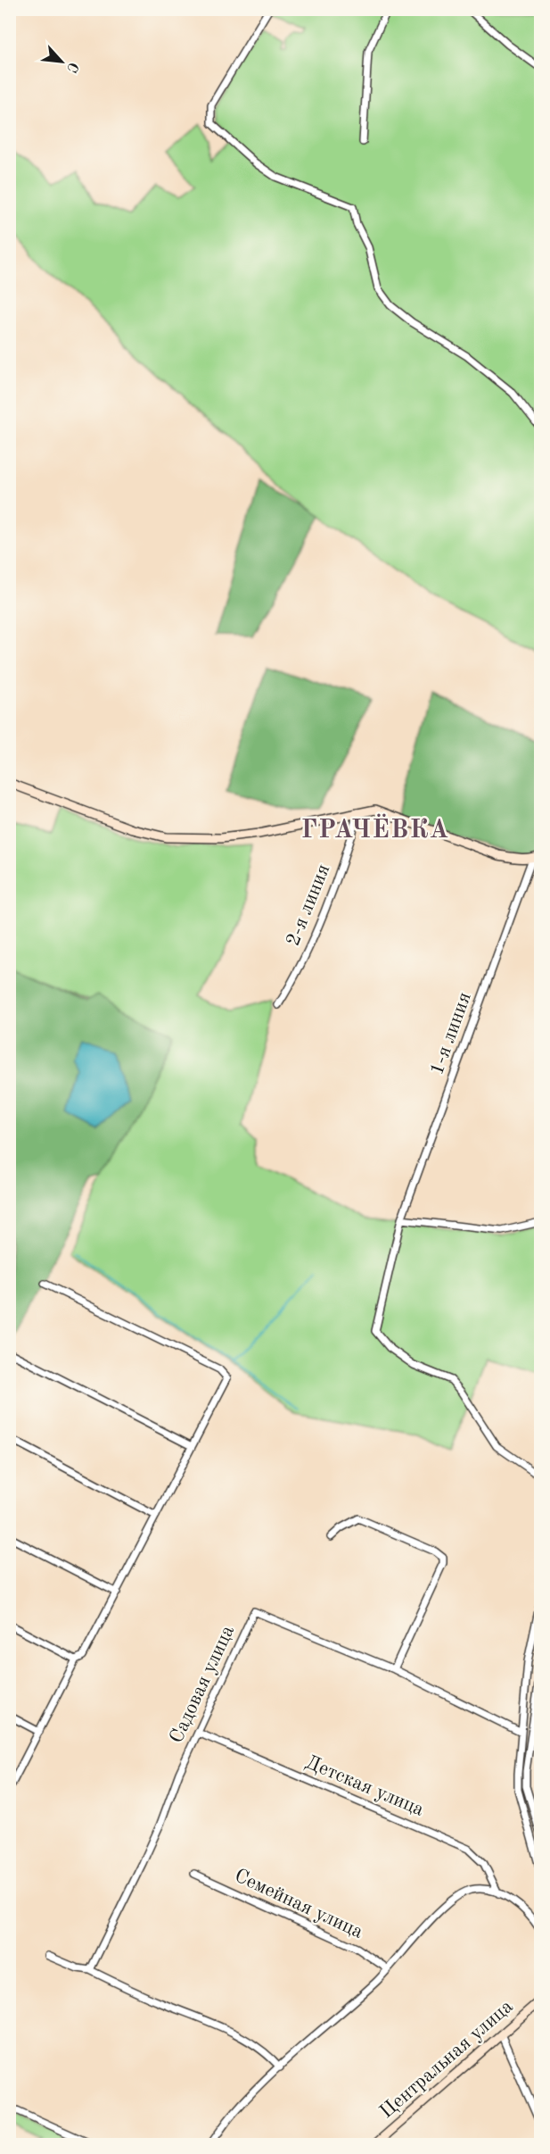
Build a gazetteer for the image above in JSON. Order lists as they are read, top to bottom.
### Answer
{
  "streets": {
    "street": [
      "2-я линия",
      "1-я линия",
      "Садовая улица",
      "Детская улица",
      "Семейная улица",
      "Центральная улица"
    ]
  },
  "crossings": [
    ["Садовая улица", "Детская улица"]
  ],
  "districts": ["ГРАЧЁВКА"],
  "north": "bottom right"
}
